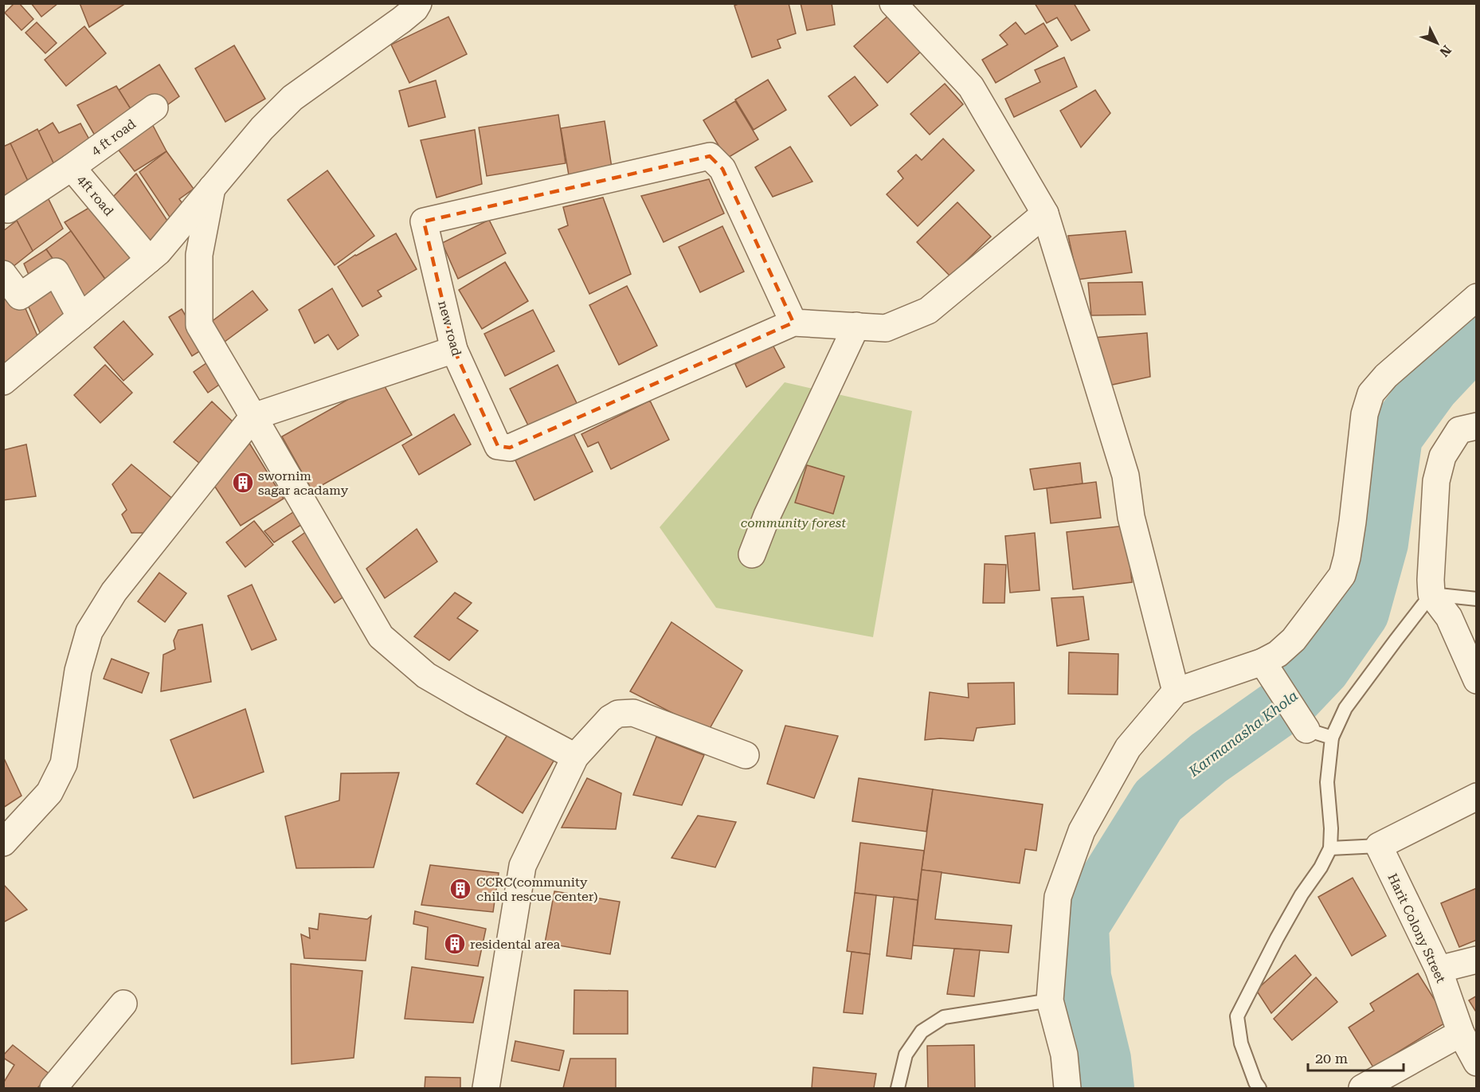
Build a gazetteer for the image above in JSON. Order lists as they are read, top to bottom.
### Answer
{
  "streets": {
    "street": [
      "4 ft road",
      "4ft road",
      "new road",
      "Harit Colony Street"
    ]
  },
  "crossings": [
    ["4 ft road", "4ft road"]
  ],
  "water": ["Karmanasha Khola"],
  "parks": ["community forest"],
  "places": {
    "building": ["swornim sagar acadamy", "CCRC(community child rescue center)", "residental area"]
  },
  "scale_bar": "20 m",
  "north": "bottom right"
}
